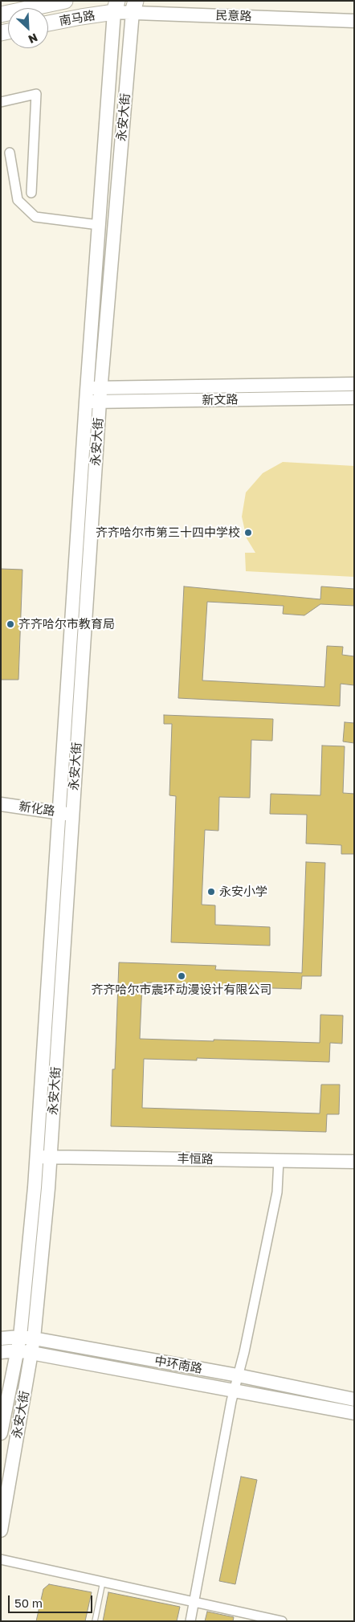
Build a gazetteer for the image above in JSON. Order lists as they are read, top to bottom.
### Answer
{
  "streets": {
    "main road": [
      "民意路",
      "南马路",
      "永安大街",
      "新文路",
      "新化路",
      "丰恒路",
      "中环南路"
    ]
  },
  "crossings": [
    ["民意路", "南马路"],
    ["民意路", "永安大街"],
    ["南马路", "永安大街"],
    ["永安大街", "新文路"],
    ["永安大街", "新化路"],
    ["永安大街", "丰恒路"],
    ["永安大街", "中环南路"]
  ],
  "places": [
    "齐齐哈尔市第三十四中学校",
    "齐齐哈尔市教育局",
    "永安小学",
    "齐齐哈尔市震环动漫设计有限公司"
  ],
  "scale_bar": "50 m",
  "north": "bottom right"
}
